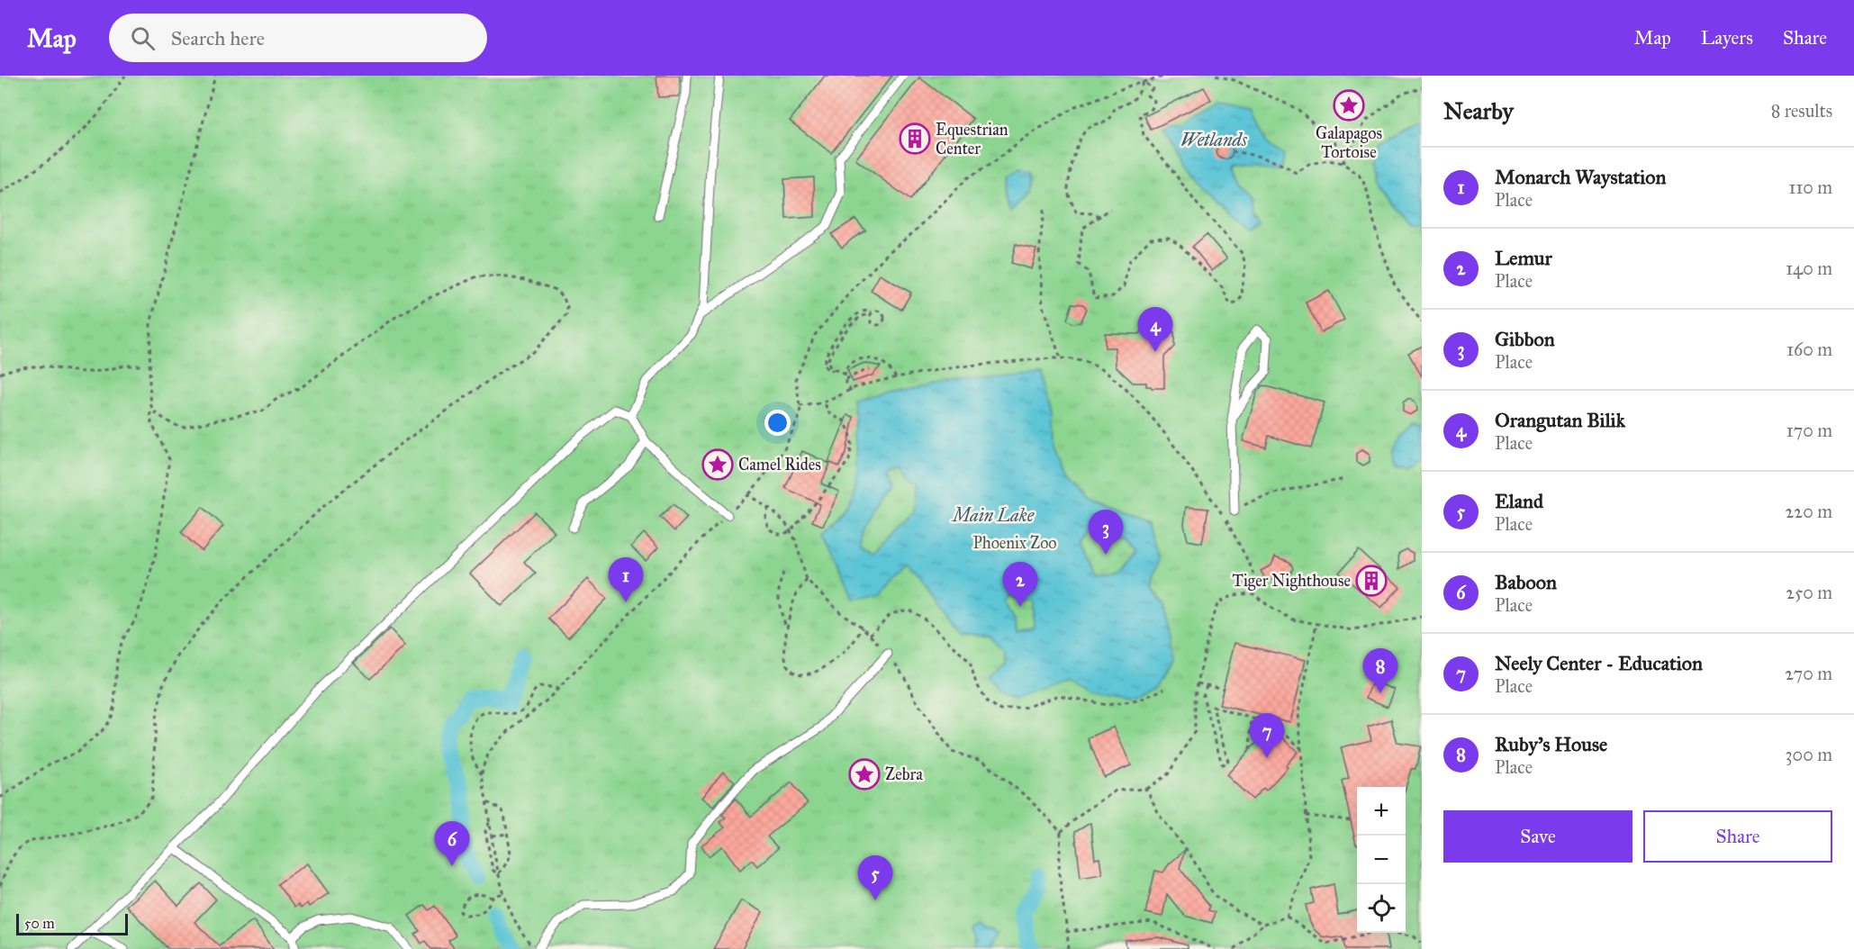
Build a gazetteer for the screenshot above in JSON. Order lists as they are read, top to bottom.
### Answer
{
  "water": ["Wetlands", "Main Lake"],
  "parks": ["Phoenix Zoo"],
  "places": {
    "place": ["Galapagos Tortoise", "Camel Rides", "Zebra"],
    "building": ["Equestrian Center", "Tiger Nighthouse"]
  },
  "scale_bar": "50 m",
  "page": {
    "header": "Map",
    "search": "Search here",
    "nav": ["Map", "Layers", "Share"],
    "heading": ["Nearby", "8 results"],
    "list": [
      {
        "mark": "1",
        "name": "Monarch Waystation",
        "note": "Place",
        "value": "110 m"
      },
      {
        "mark": "2",
        "name": "Lemur",
        "note": "Place",
        "value": "140 m"
      },
      {
        "mark": "3",
        "name": "Gibbon",
        "note": "Place",
        "value": "160 m"
      },
      {
        "mark": "4",
        "name": "Orangutan Bilik",
        "note": "Place",
        "value": "170 m"
      },
      {
        "mark": "5",
        "name": "Eland",
        "note": "Place",
        "value": "220 m"
      },
      {
        "mark": "6",
        "name": "Baboon",
        "note": "Place",
        "value": "250 m"
      },
      {
        "mark": "7",
        "name": "Neely Center - Education",
        "note": "Place",
        "value": "270 m"
      },
      {
        "mark": "8",
        "name": "Ruby's House",
        "note": "Place",
        "value": "300 m"
      }
    ],
    "pins": [
      "4",
      "3",
      "1",
      "2",
      "8",
      "7",
      "6",
      "5"
    ],
    "map_buttons": ["+", "−"],
    "buttons": ["Save", "Share"],
    "scale": "50 m"
  }
}
